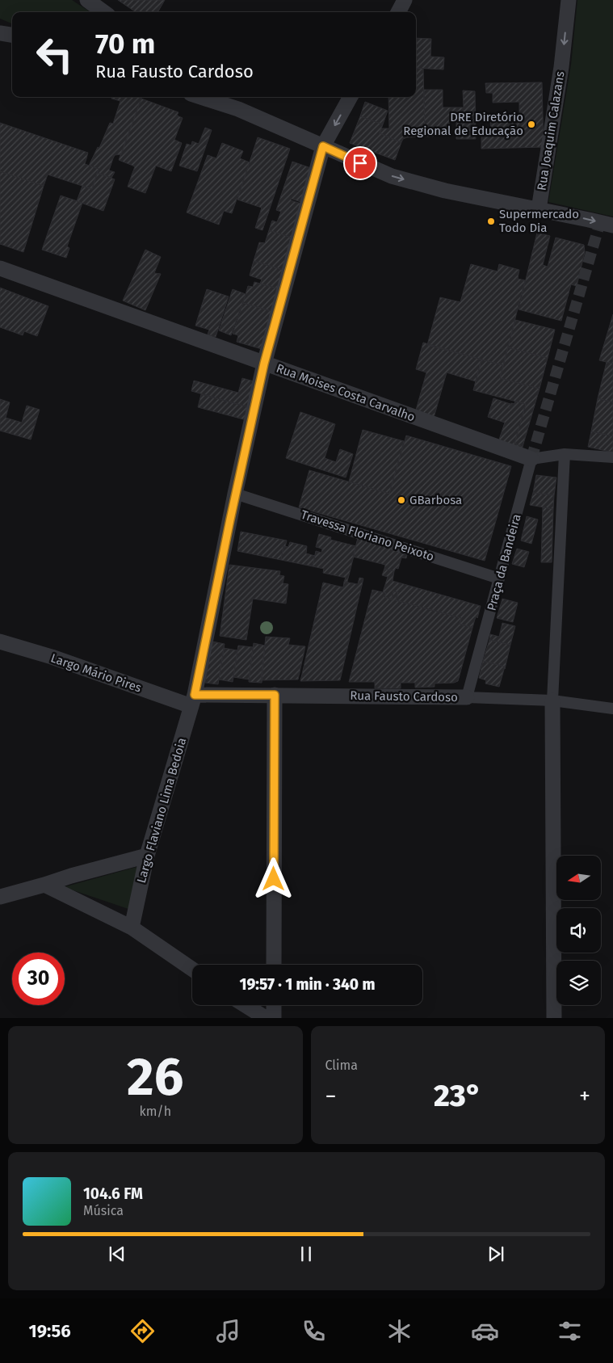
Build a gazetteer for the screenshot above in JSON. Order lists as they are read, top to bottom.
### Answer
{
  "streets": {
    "street": [
      "Rua Joaquim Calazans",
      "Rua Moises Costa Carvalho",
      "Travessa Floriano Peixoto",
      "Praça da Bandeira",
      "Largo Mário Pires",
      "Rua Fausto Cardoso",
      "Largo Flaviano Lima Bedoia"
    ]
  },
  "crossings": [
    ["Rua Moises Costa Carvalho", "Praça da Bandeira"],
    ["Rua Moises Costa Carvalho", "Largo Flaviano Lima Bedoia"],
    ["Travessa Floriano Peixoto", "Praça da Bandeira"],
    ["Travessa Floriano Peixoto", "Largo Flaviano Lima Bedoia"],
    ["Praça da Bandeira", "Rua Fausto Cardoso"],
    ["Largo Mário Pires", "Rua Fausto Cardoso"],
    ["Largo Mário Pires", "Largo Flaviano Lima Bedoia"],
    ["Rua Fausto Cardoso", "Largo Flaviano Lima Bedoia"]
  ],
  "one_way": ["Rua Joaquim Calazans"],
  "places": ["DRE Diretório Regional de Educação", "Supermercado Todo Dia", "GBarbosa"],
  "north": "left",
  "page": {
    "turn": ["70 m", "Rua Fausto Cardoso"],
    "limit": "30",
    "trip": "19:57 · 1 min · 340 m",
    "tile": [
      ["26", "km/h"],
      "Clima"
    ],
    "heat": ["−", "23°", "+"],
    "song": ["104.6 FM", "Música"],
    "tabs": "19:56"
  }
}
